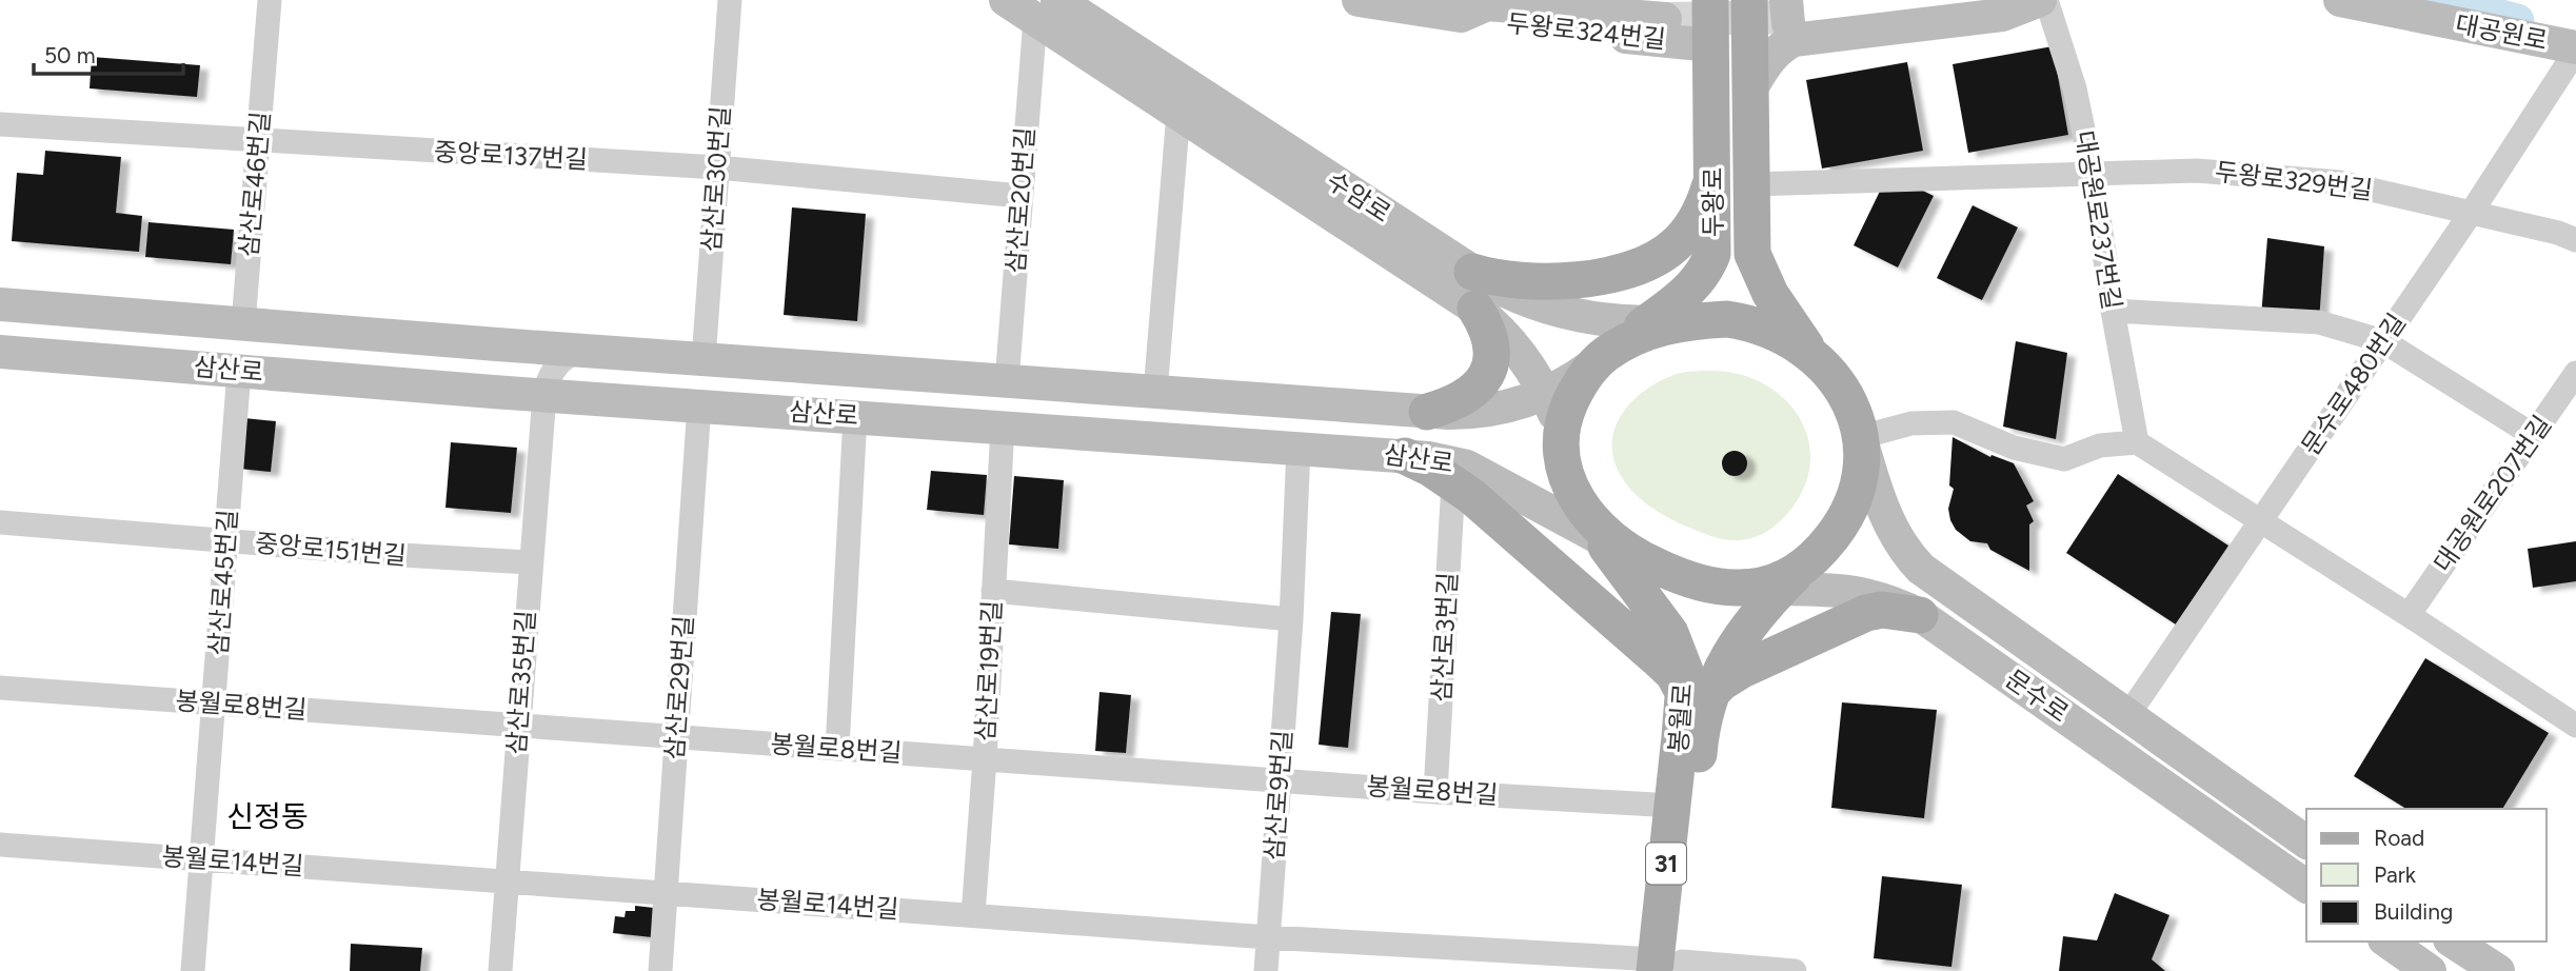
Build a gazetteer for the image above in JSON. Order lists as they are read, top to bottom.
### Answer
{
  "streets": {
    "main road": [
      "두왕로324번길",
      "대공원로",
      "수암로",
      "두왕로",
      "삼산로",
      "문수로",
      "봉월로",
      "31"
    ],
    "street": [
      "중앙로137번길",
      "삼산로30번길",
      "두왕로329번길",
      "삼산로46번길",
      "삼산로20번길",
      "대공원로237번길",
      "문수로480번길",
      "대공원로207번길",
      "중앙로151번길",
      "삼산로45번길",
      "삼산로3번길",
      "삼산로19번길",
      "삼산로35번길",
      "삼산로29번길",
      "봉월로8번길",
      "삼산로9번길",
      "봉월로14번길"
    ]
  },
  "crossings": [
    ["두왕로324번길", "두왕로"],
    ["대공원로", "문수로480번길"],
    ["중앙로137번길", "삼산로30번길"],
    ["중앙로137번길", "삼산로46번길"],
    ["중앙로137번길", "삼산로20번길"],
    ["삼산로30번길", "삼산로"],
    ["두왕로329번길", "대공원로237번길"],
    ["두왕로329번길", "문수로480번길"],
    ["삼산로46번길", "삼산로"],
    ["수암로", "삼산로20번길"],
    ["수암로", "두왕로"],
    ["수암로", "삼산로"],
    ["수암로", "봉월로"],
    ["삼산로20번길", "삼산로"],
    ["두왕로", "삼산로"],
    ["삼산로", "삼산로45번길"],
    ["삼산로", "삼산로19번길"],
    ["삼산로", "삼산로35번길"],
    ["삼산로", "삼산로29번길"],
    ["삼산로", "봉월로"],
    ["삼산로", "삼산로9번길"],
    ["문수로480번길", "문수로"],
    ["중앙로151번길", "삼산로45번길"],
    ["중앙로151번길", "삼산로35번길"],
    ["삼산로45번길", "봉월로8번길"],
    ["삼산로45번길", "봉월로14번길"],
    ["삼산로3번길", "봉월로8번길"],
    ["삼산로19번길", "봉월로8번길"],
    ["삼산로19번길", "봉월로14번길"],
    ["삼산로35번길", "봉월로8번길"],
    ["삼산로35번길", "봉월로14번길"],
    ["삼산로29번길", "봉월로8번길"],
    ["삼산로29번길", "봉월로14번길"],
    ["문수로", "봉월로"],
    ["봉월로8번길", "봉월로"],
    ["봉월로8번길", "삼산로9번길"],
    ["봉월로", "봉월로14번길"],
    ["삼산로9번길", "봉월로14번길"]
  ],
  "districts": ["신정동"],
  "legend": ["Road", "Park", "Building"],
  "scale_bar": "50 m"
}
